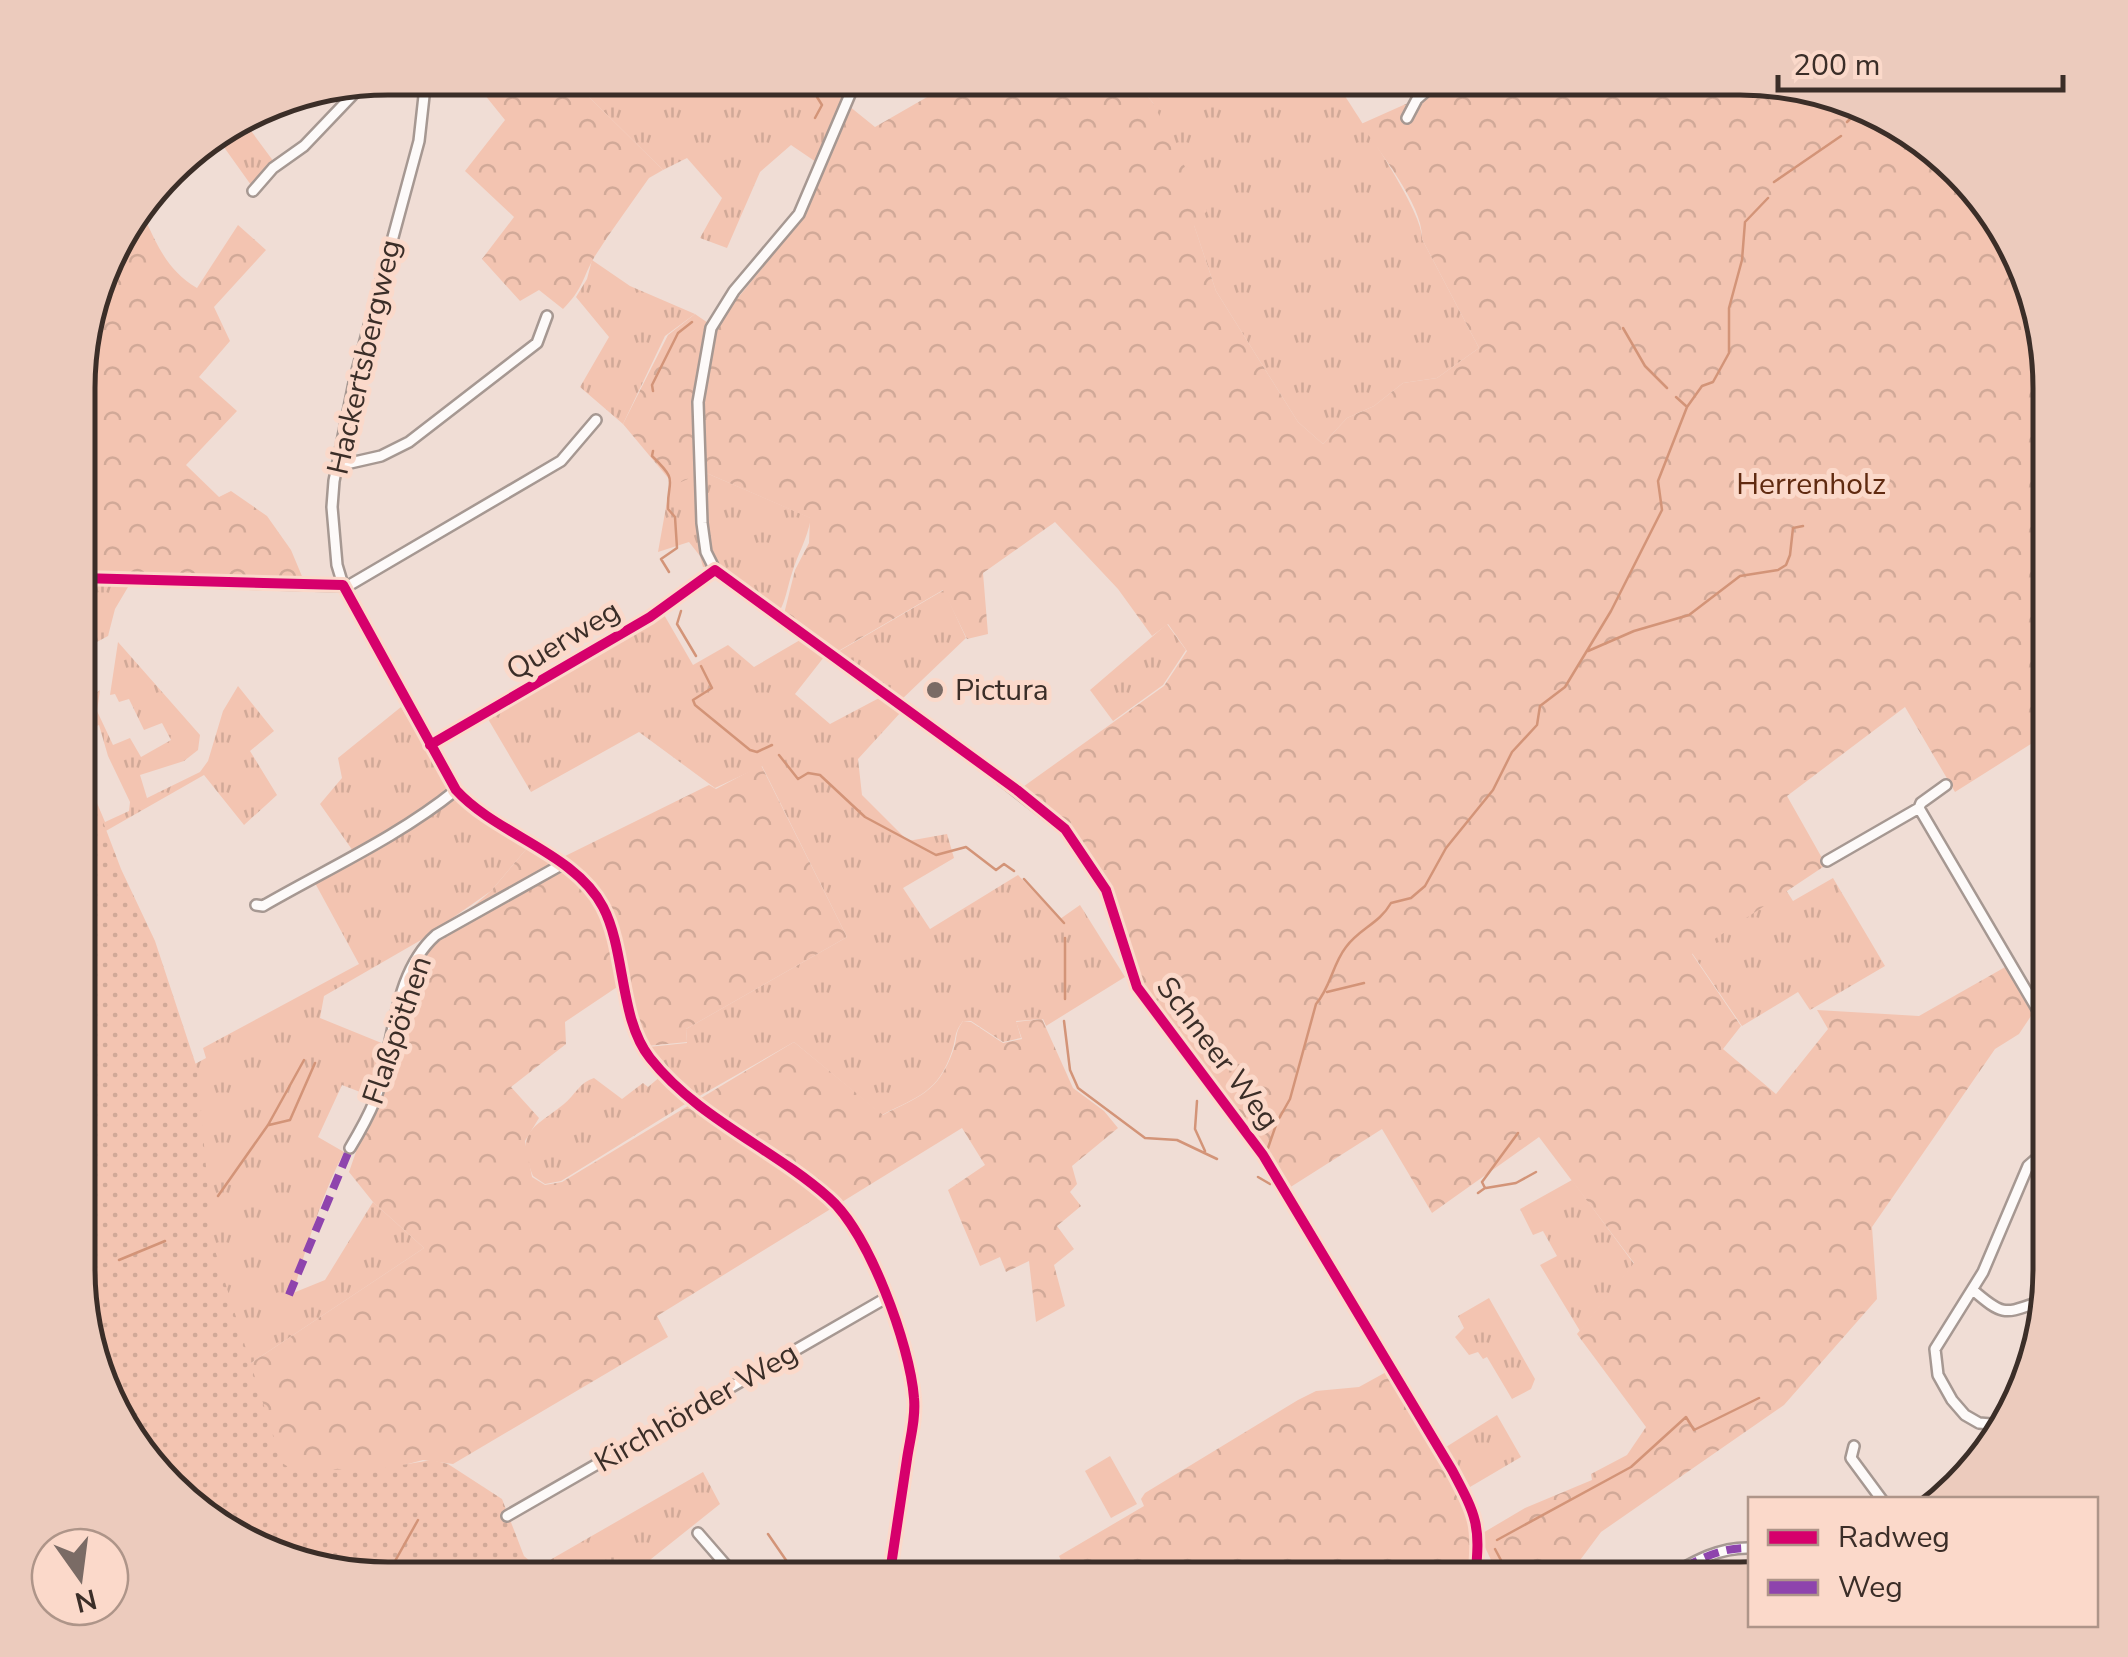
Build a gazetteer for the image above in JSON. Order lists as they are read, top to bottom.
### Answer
{
  "streets": {
    "street": [
      "Hackertsbergweg",
      "Querweg",
      "Flaßpöthen",
      "Schneer Weg",
      "Kirchhörder Weg"
    ]
  },
  "crossings": [
    ["Hackertsbergweg", "Querweg"],
    ["Hackertsbergweg", "Flaßpöthen"],
    ["Hackertsbergweg", "Kirchhörder Weg"],
    ["Querweg", "Schneer Weg"]
  ],
  "parks": ["Herrenholz"],
  "places": ["Pictura"],
  "legend": ["Radweg", "Weg"],
  "scale_bar": "200 m",
  "north": "bottom"
}
